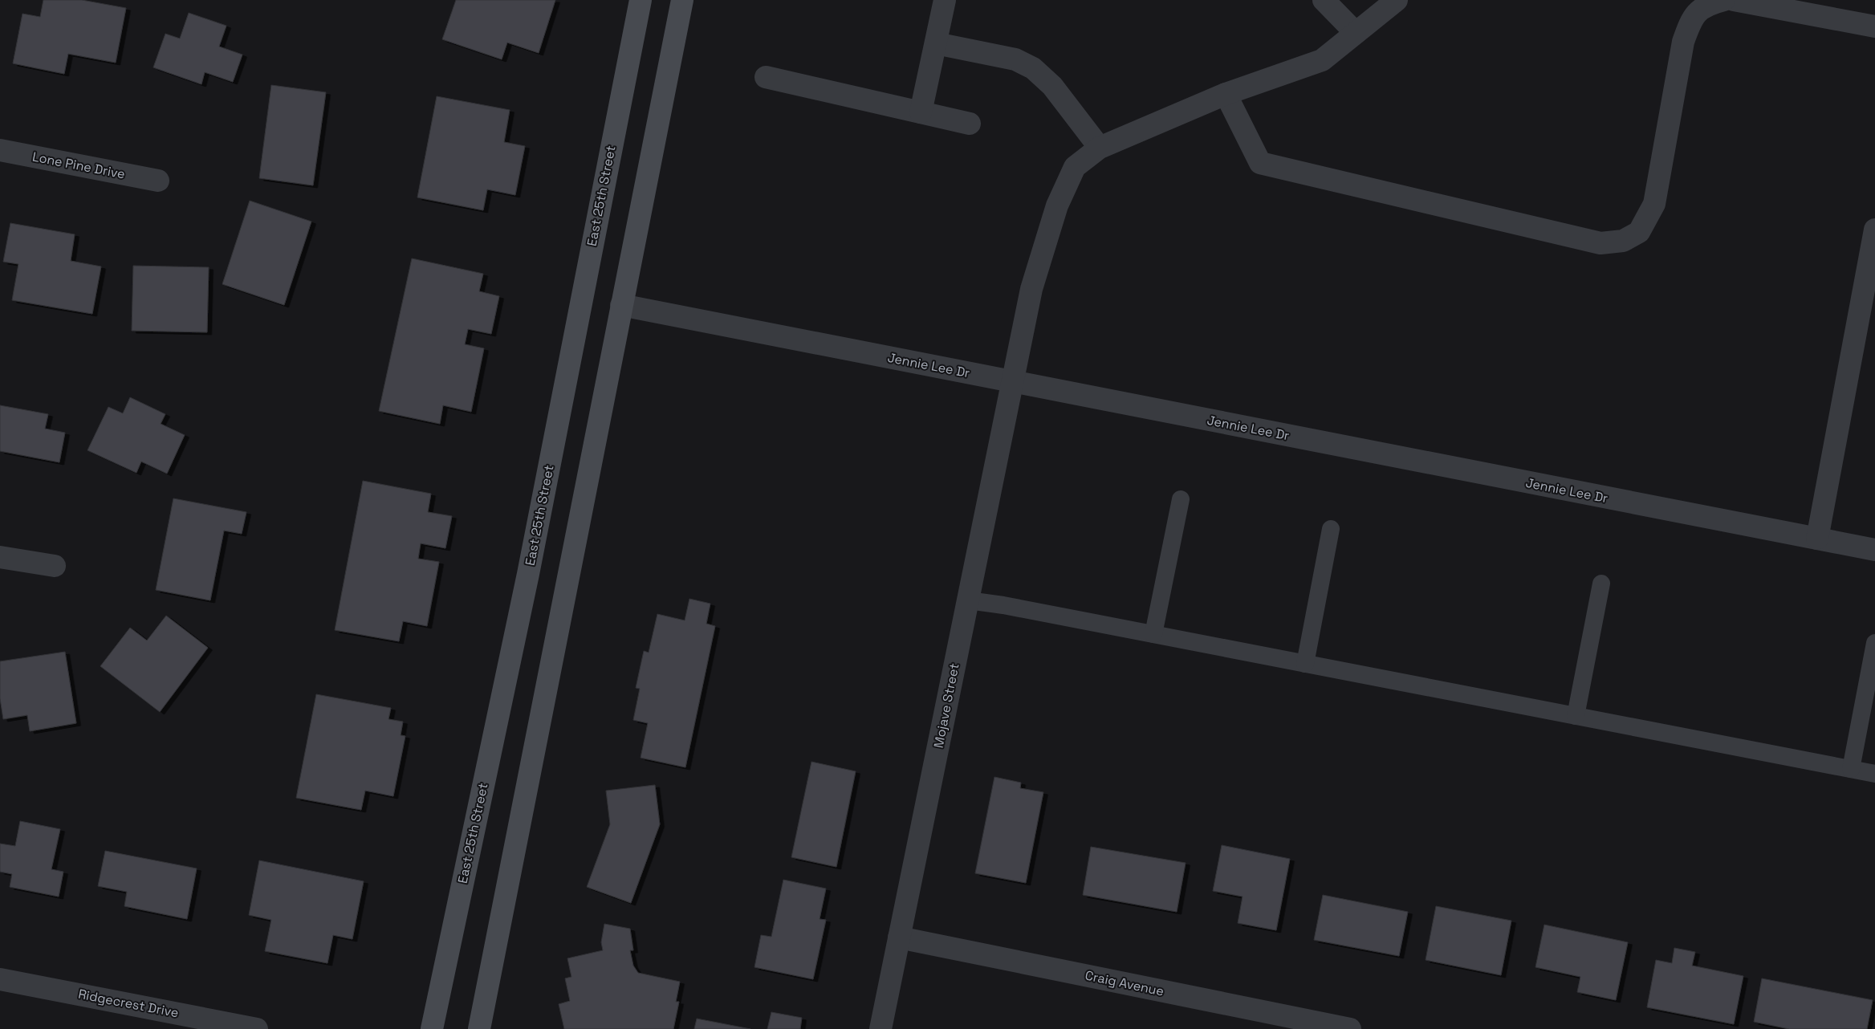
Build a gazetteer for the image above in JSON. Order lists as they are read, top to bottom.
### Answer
{
  "streets": {
    "street": [
      "Lone Pine Drive",
      "East 25th Street",
      "Jennie Lee Dr",
      "Mojave Street",
      "Craig Avenue",
      "Ridgecrest Drive"
    ]
  },
  "crossings": [
    ["Jennie Lee Dr", "Mojave Street"],
    ["Mojave Street", "Craig Avenue"]
  ]
}
